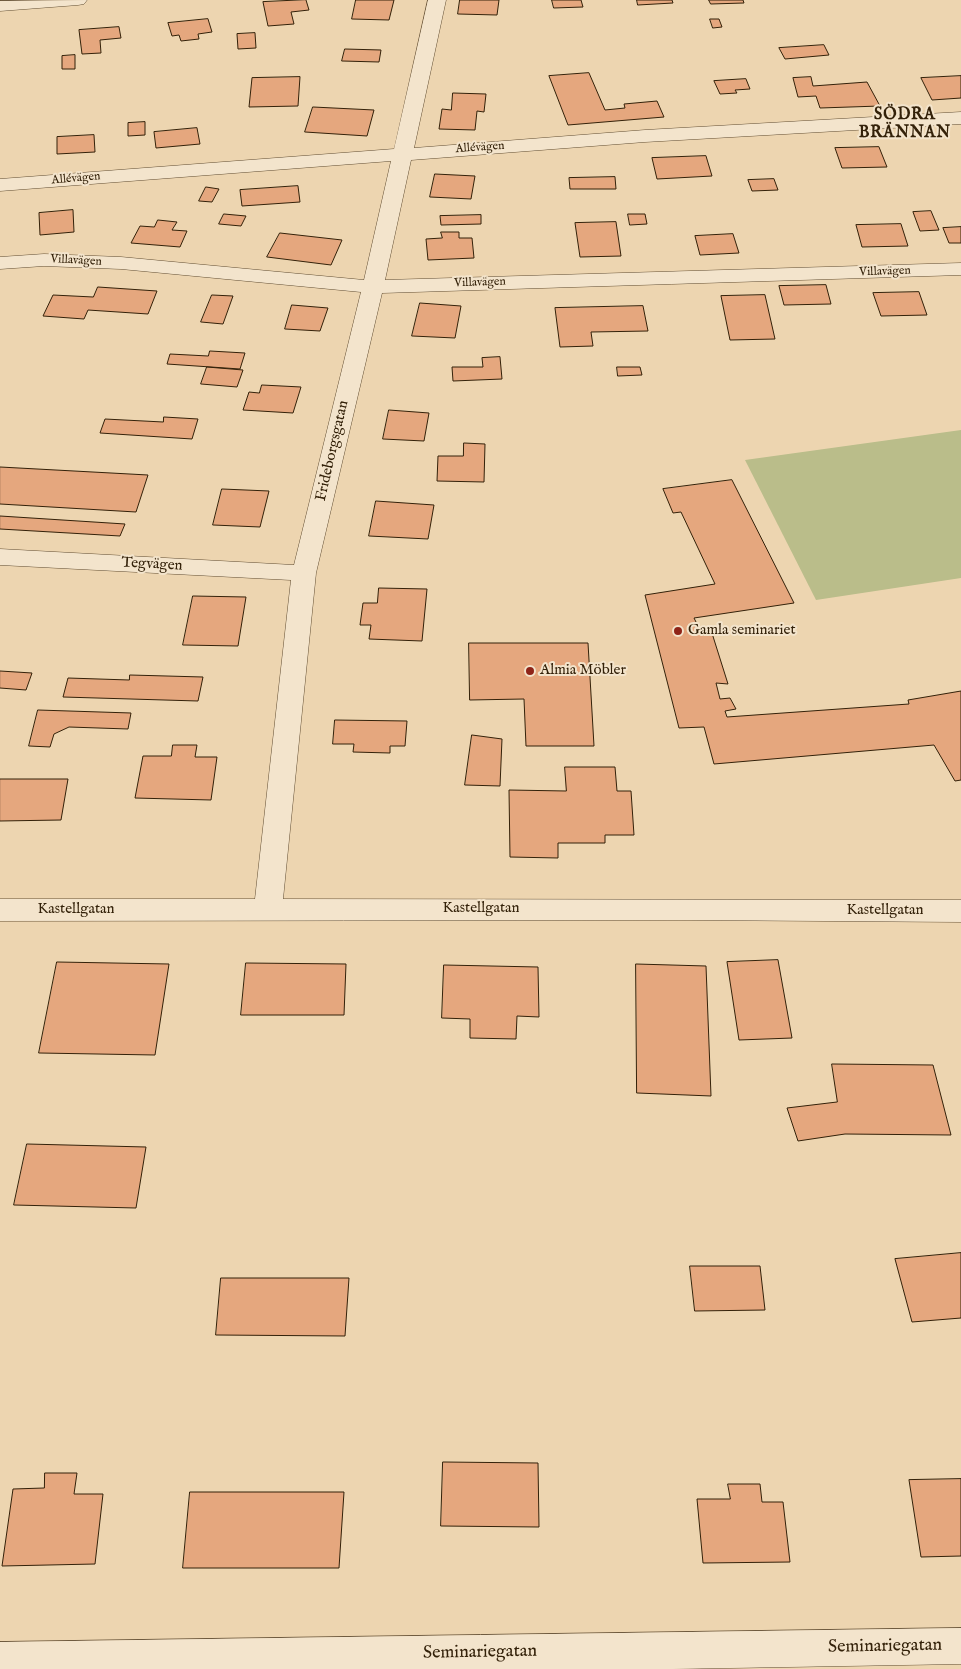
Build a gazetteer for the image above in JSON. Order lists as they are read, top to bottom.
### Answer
{
  "streets": {
    "street": [
      "Allévägen",
      "Villavägen",
      "Frideborgsgatan",
      "Tegvägen",
      "Kastellgatan",
      "Seminariegatan"
    ]
  },
  "crossings": [
    ["Allévägen", "Frideborgsgatan"],
    ["Villavägen", "Frideborgsgatan"],
    ["Frideborgsgatan", "Tegvägen"],
    ["Frideborgsgatan", "Kastellgatan"]
  ],
  "districts": ["SÖDRA BRÄNNAN"],
  "places": ["Gamla seminariet", "Almia Möbler"]
}
